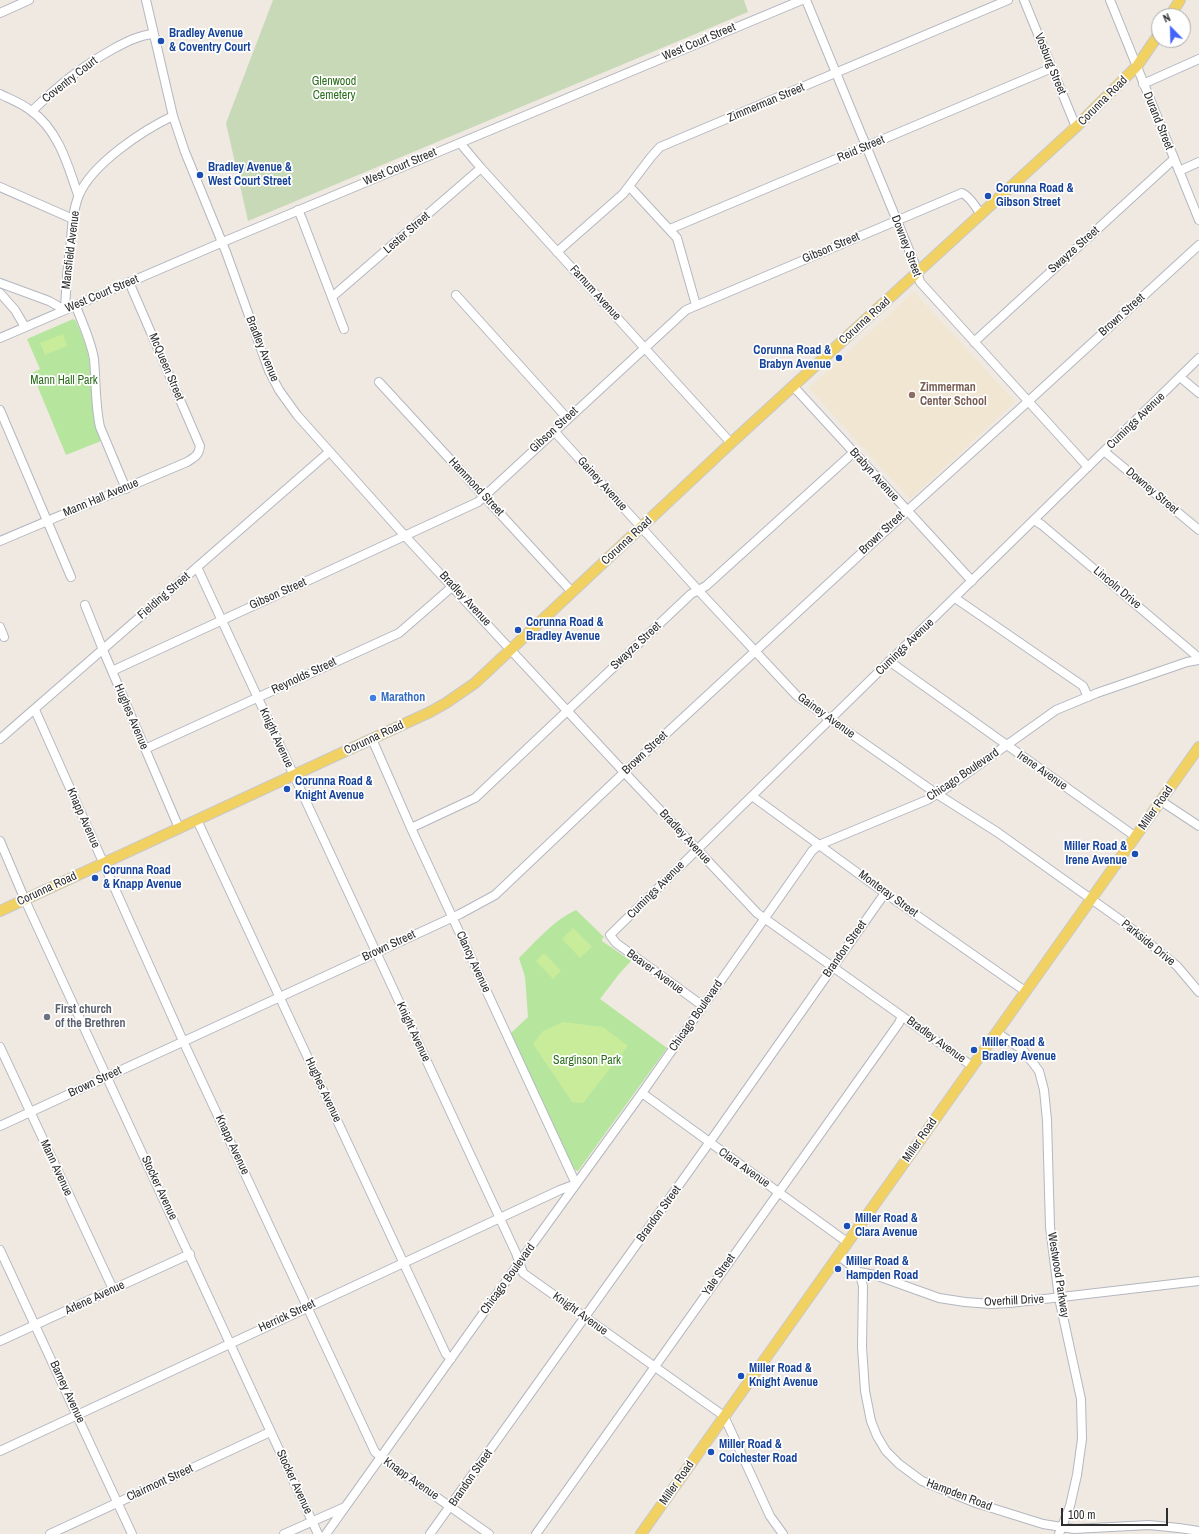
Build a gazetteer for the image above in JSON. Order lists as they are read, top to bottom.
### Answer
{
  "streets": {
    "main road": ["Corunna Road", "Miller Road"],
    "street": [
      "West Court Street",
      "Vosburg Street",
      "Coventry Court",
      "Zimmerman Street",
      "Durand Street",
      "Reid Street",
      "Lester Street",
      "Downey Street",
      "Gibson Street",
      "Mansfield Avenue",
      "Swayze Street",
      "Farnum Avenue",
      "Brown Street",
      "Bradley Avenue",
      "McQueen Street",
      "Cumings Avenue",
      "Brabyn Avenue",
      "Gainey Avenue",
      "Hammond Street",
      "Mann Hall Avenue",
      "Lincoln Drive",
      "Fielding Street",
      "Reynolds Street",
      "Hughes Avenue",
      "Knight Avenue",
      "Irene Avenue",
      "Chicago Boulevard",
      "Knapp Avenue",
      "Monteray Street",
      "Parkside Drive",
      "Brandon Street",
      "Clancy Avenue",
      "Beaver Avenue",
      "Mann Avenue",
      "Clara Avenue",
      "Stocker Avenue",
      "Yale Street",
      "Westwood Parkway",
      "Arlene Avenue",
      "Overhill Drive",
      "Herrick Street",
      "Barney Avenue",
      "Clairmont Street",
      "Hampden Road"
    ]
  },
  "crossings": [
    ["West Court Street", "Mansfield Avenue"],
    ["West Court Street", "Farnum Avenue"],
    ["West Court Street", "Bradley Avenue"],
    ["West Court Street", "McQueen Street"],
    ["Vosburg Street", "Corunna Road"],
    ["Vosburg Street", "Reid Street"],
    ["Coventry Court", "Bradley Avenue"],
    ["Corunna Road", "Durand Street"],
    ["Corunna Road", "Downey Street"],
    ["Corunna Road", "Gibson Street"],
    ["Corunna Road", "Farnum Avenue"],
    ["Corunna Road", "Bradley Avenue"],
    ["Corunna Road", "Brabyn Avenue"],
    ["Corunna Road", "Gainey Avenue"],
    ["Corunna Road", "Hammond Street"],
    ["Corunna Road", "Hughes Avenue"],
    ["Corunna Road", "Knight Avenue"],
    ["Corunna Road", "Knapp Avenue"],
    ["Corunna Road", "Clancy Avenue"],
    ["Corunna Road", "Stocker Avenue"],
    ["Zimmerman Street", "Downey Street"],
    ["Zimmerman Street", "Farnum Avenue"],
    ["Durand Street", "Swayze Street"],
    ["Reid Street", "Downey Street"],
    ["Lester Street", "Farnum Avenue"],
    ["Downey Street", "Gibson Street"],
    ["Downey Street", "Swayze Street"],
    ["Downey Street", "Brown Street"],
    ["Downey Street", "Cumings Avenue"],
    ["Gibson Street", "Farnum Avenue"],
    ["Gibson Street", "Bradley Avenue"],
    ["Gibson Street", "Gainey Avenue"],
    ["Gibson Street", "Hammond Street"],
    ["Gibson Street", "Hughes Avenue"],
    ["Gibson Street", "Knight Avenue"],
    ["Mansfield Avenue", "Bradley Avenue"],
    ["Swayze Street", "Bradley Avenue"],
    ["Swayze Street", "Brabyn Avenue"],
    ["Swayze Street", "Gainey Avenue"],
    ["Swayze Street", "Clancy Avenue"],
    ["Brown Street", "Bradley Avenue"],
    ["Brown Street", "Brabyn Avenue"],
    ["Brown Street", "Gainey Avenue"],
    ["Brown Street", "Hughes Avenue"],
    ["Brown Street", "Knight Avenue"],
    ["Brown Street", "Knapp Avenue"],
    ["Brown Street", "Clancy Avenue"],
    ["Brown Street", "Mann Avenue"],
    ["Brown Street", "Stocker Avenue"],
    ["Bradley Avenue", "Cumings Avenue"],
    ["Bradley Avenue", "Fielding Street"],
    ["Bradley Avenue", "Reynolds Street"],
    ["Bradley Avenue", "Chicago Boulevard"],
    ["Bradley Avenue", "Miller Road"],
    ["Bradley Avenue", "Brandon Street"],
    ["Bradley Avenue", "Yale Street"],
    ["McQueen Street", "Mann Hall Avenue"],
    ["Cumings Avenue", "Brabyn Avenue"],
    ["Cumings Avenue", "Gainey Avenue"],
    ["Cumings Avenue", "Lincoln Drive"],
    ["Cumings Avenue", "Irene Avenue"],
    ["Cumings Avenue", "Monteray Street"],
    ["Cumings Avenue", "Beaver Avenue"],
    ["Gainey Avenue", "Chicago Boulevard"],
    ["Gainey Avenue", "Miller Road"],
    ["Gainey Avenue", "Parkside Drive"],
    ["Lincoln Drive", "Chicago Boulevard"],
    ["Fielding Street", "Hughes Avenue"],
    ["Fielding Street", "Knight Avenue"],
    ["Fielding Street", "Knapp Avenue"],
    ["Reynolds Street", "Hughes Avenue"],
    ["Reynolds Street", "Knight Avenue"],
    ["Hughes Avenue", "Chicago Boulevard"],
    ["Hughes Avenue", "Herrick Street"],
    ["Knight Avenue", "Chicago Boulevard"],
    ["Knight Avenue", "Miller Road"],
    ["Knight Avenue", "Brandon Street"],
    ["Knight Avenue", "Yale Street"],
    ["Knight Avenue", "Herrick Street"],
    ["Irene Avenue", "Chicago Boulevard"],
    ["Irene Avenue", "Miller Road"],
    ["Chicago Boulevard", "Knapp Avenue"],
    ["Chicago Boulevard", "Monteray Street"],
    ["Chicago Boulevard", "Clancy Avenue"],
    ["Chicago Boulevard", "Beaver Avenue"],
    ["Chicago Boulevard", "Clara Avenue"],
    ["Chicago Boulevard", "Herrick Street"],
    ["Miller Road", "Monteray Street"],
    ["Miller Road", "Parkside Drive"],
    ["Miller Road", "Clara Avenue"],
    ["Miller Road", "Westwood Parkway"],
    ["Miller Road", "Overhill Drive"],
    ["Knapp Avenue", "Brandon Street"],
    ["Knapp Avenue", "Herrick Street"],
    ["Monteray Street", "Brandon Street"],
    ["Brandon Street", "Clara Avenue"],
    ["Clancy Avenue", "Herrick Street"],
    ["Mann Avenue", "Arlene Avenue"],
    ["Clara Avenue", "Yale Street"],
    ["Stocker Avenue", "Arlene Avenue"],
    ["Stocker Avenue", "Herrick Street"],
    ["Stocker Avenue", "Clairmont Street"],
    ["Westwood Parkway", "Overhill Drive"],
    ["Westwood Parkway", "Hampden Road"],
    ["Arlene Avenue", "Barney Avenue"],
    ["Overhill Drive", "Hampden Road"],
    ["Herrick Street", "Barney Avenue"],
    ["Barney Avenue", "Clairmont Street"]
  ],
  "parks": ["Glenwood Cemetery", "Mann Hall Park", "Sarginson Park"],
  "places": [
    "Bradley Avenue & Coventry Court",
    "Bradley Avenue & West Court Street",
    "Corunna Road & Gibson Street",
    "Corunna Road & Brabyn Avenue",
    "Zimmerman Center School",
    "Corunna Road & Bradley Avenue",
    "Marathon",
    "Corunna Road & Knight Avenue",
    "Miller Road & Irene Avenue",
    "Corunna Road & Knapp Avenue",
    "First church of the Brethren",
    "Miller Road & Bradley Avenue",
    "Miller Road & Clara Avenue",
    "Miller Road & Hampden Road",
    "Miller Road & Knight Avenue",
    "Miller Road & Colchester Road"
  ],
  "scale_bar": "100 m",
  "north": "top left"
}
